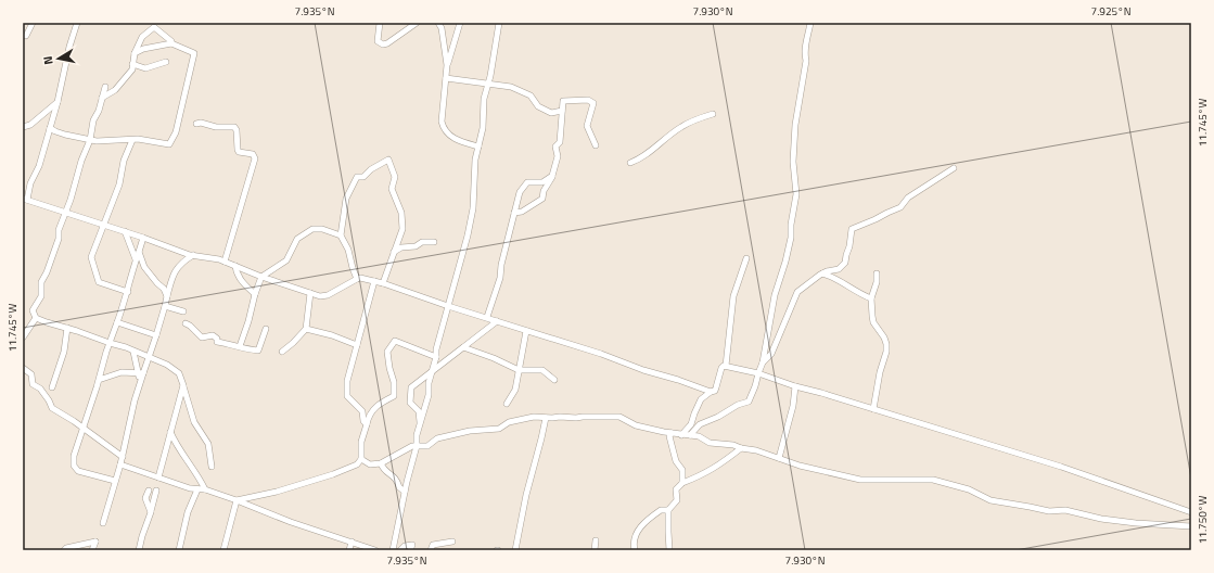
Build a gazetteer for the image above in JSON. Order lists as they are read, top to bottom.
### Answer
{
  "north": "left",
  "coordinates": [
    "7.935°N",
    "7.930°N",
    "7.925°N",
    "11.745°W",
    "11.750°W"
  ]
}
